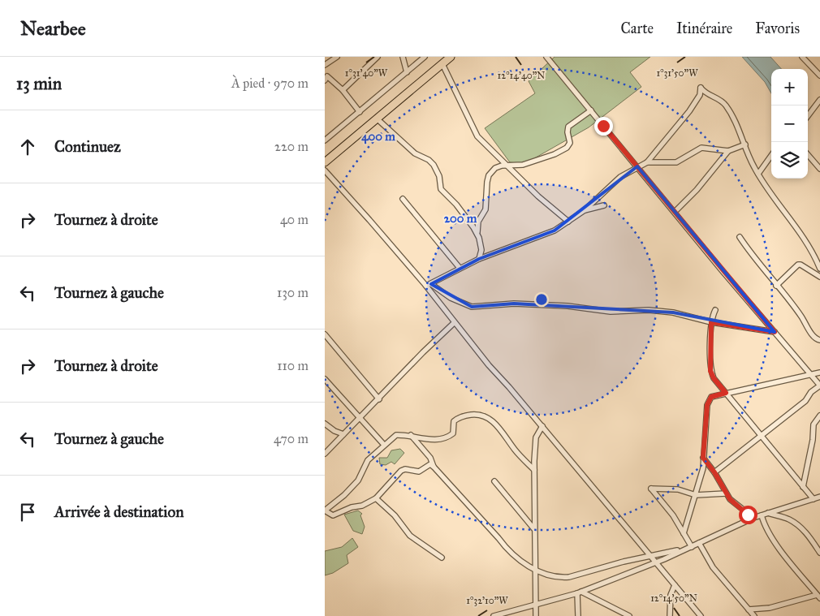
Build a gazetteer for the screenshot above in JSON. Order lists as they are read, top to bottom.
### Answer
{
  "page": {
    "header": "Nearbee",
    "nav": ["Carte", "Itinéraire", "Favoris"],
    "heading": ["13 min", "À pied · 970 m"],
    "map_buttons": ["+", "−"],
    "list": [
      ["Continuez", "220 m"],
      ["Tournez à droite", "40 m"],
      ["Tournez à gauche", "130 m"],
      ["Tournez à droite", "110 m"],
      ["Tournez à gauche", "470 m"],
      "Arrivée à destination"
    ]
  },
  "coordinates": [
    "1°31'40\"W",
    "1°31'50\"W",
    "12°14'40\"N",
    "12°14'50\"N",
    "1°32'10\"W"
  ],
  "rings": ["400 m", "200 m"]
}
